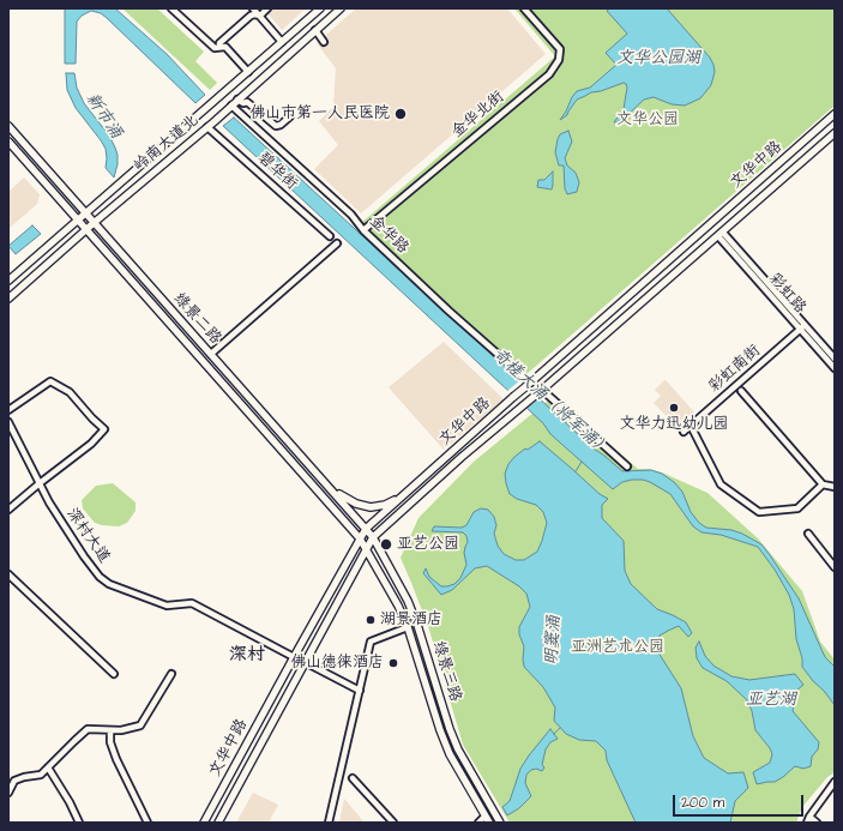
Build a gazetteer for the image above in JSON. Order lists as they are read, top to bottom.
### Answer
{
  "streets": {
    "main road": [
      "岭南大道北",
      "文华中路",
      "绿景二路",
      "绿景三路"
    ],
    "street": [
      "金华北街",
      "碧华街",
      "金华路",
      "彩虹路",
      "彩虹南街",
      "深村大道"
    ]
  },
  "crossings": [
    ["金华北街", "金华路"],
    ["岭南大道北", "碧华街"],
    ["岭南大道北", "金华路"],
    ["岭南大道北", "绿景二路"],
    ["文华中路", "金华路"],
    ["文华中路", "彩虹路"],
    ["文华中路", "绿景二路"],
    ["文华中路", "深村大道"],
    ["文华中路", "绿景三路"],
    ["彩虹路", "彩虹南街"],
    ["绿景二路", "绿景三路"]
  ],
  "districts": ["深村"],
  "water": [
    "文华公园湖",
    "新市涌",
    "奇槎大涌（将军涌）",
    "明窦涌",
    "亚艺湖"
  ],
  "parks": ["文华公园", "亚洲艺术公园"],
  "places": [
    "佛山市第一人民医院",
    "文华力迅幼儿园",
    "亚艺公园",
    "湖景酒店",
    "佛山德徕酒店"
  ],
  "scale_bar": "200 m"
}
